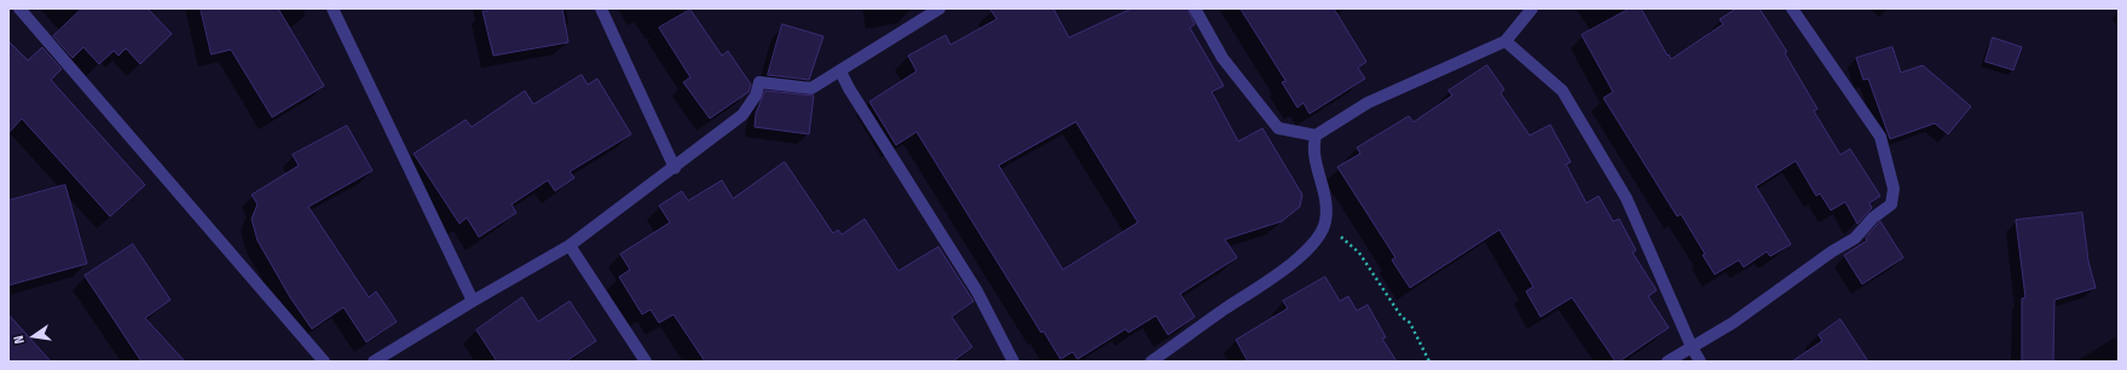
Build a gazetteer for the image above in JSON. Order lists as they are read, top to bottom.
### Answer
{
  "north": "left"
}
